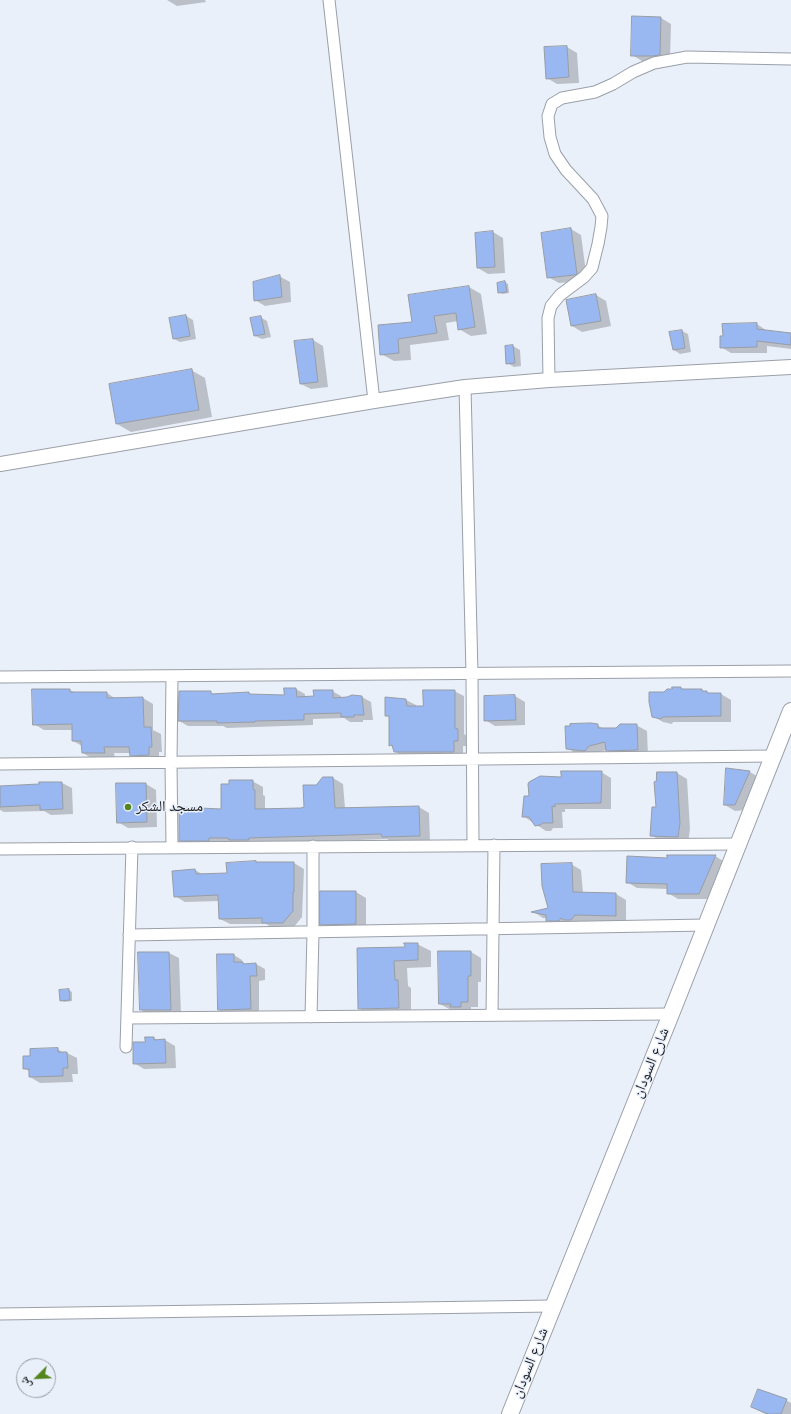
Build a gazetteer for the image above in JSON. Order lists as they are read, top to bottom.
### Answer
{
  "streets": {
    "main road": ["شارع السودان"]
  },
  "places": ["مسجد الشكر"],
  "north": "bottom left"
}
